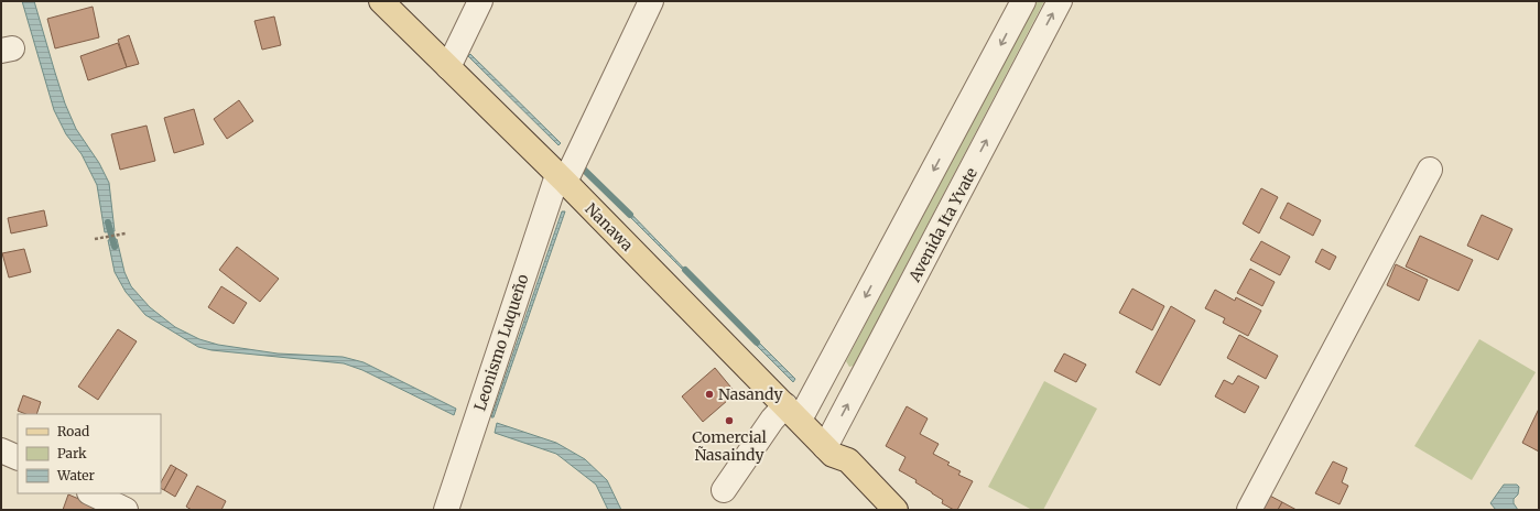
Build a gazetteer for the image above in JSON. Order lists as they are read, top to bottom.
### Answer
{
  "streets": {
    "main road": ["Nanawa"],
    "street": ["Avenida Ita Yvate", "Leonismo Luqueño"]
  },
  "crossings": [
    ["Avenida Ita Yvate", "Nanawa"],
    ["Nanawa", "Leonismo Luqueño"]
  ],
  "places": ["Nasandy", "Comercial Ñasaindy"],
  "legend": ["Road", "Park", "Water"]
}
